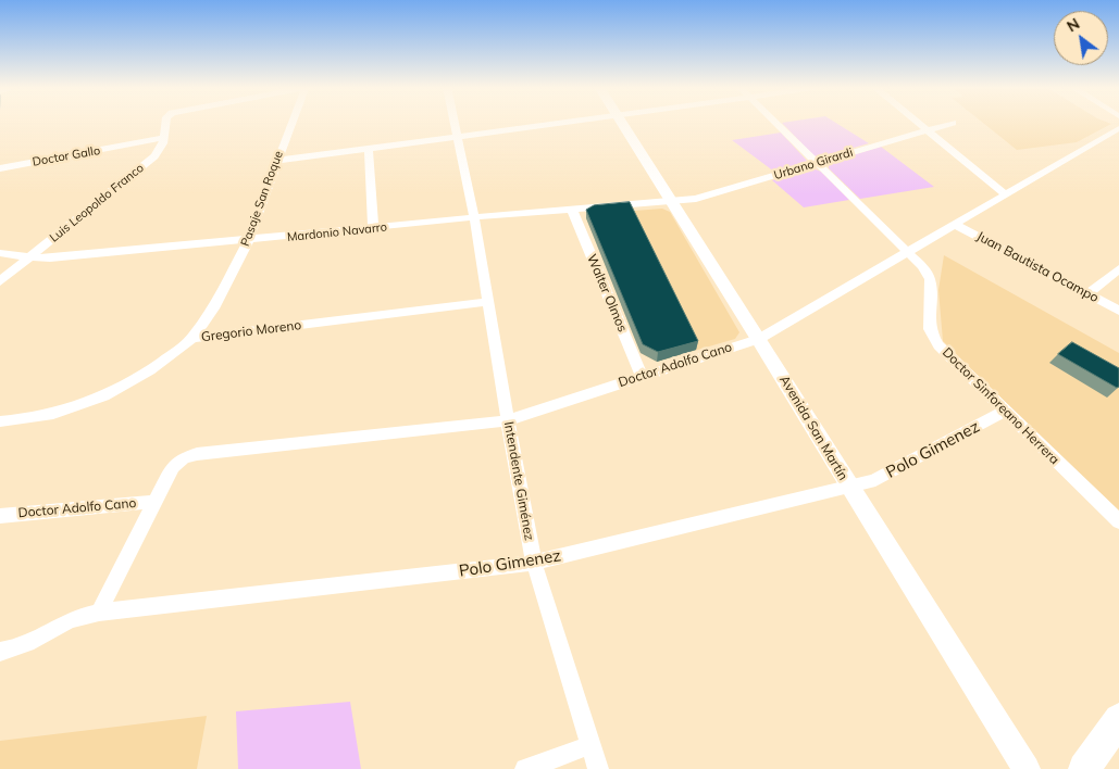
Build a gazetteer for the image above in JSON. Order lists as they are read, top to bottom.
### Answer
{
  "streets": {
    "main road": ["Avenida San Martín"],
    "street": [
      "Doctor Gallo",
      "Urbano Girardi",
      "Pasaje San Roque",
      "Luis Leopoldo Franco",
      "Mardonio Navarro",
      "Juan Bautista Ocampo",
      "Walter Olmos",
      "Gregorio Moreno",
      "Doctor Adolfo Cano",
      "Doctor Sinforeano Herrera",
      "Polo Gimenez",
      "Intendente Giménez"
    ]
  },
  "crossings": [
    ["Doctor Gallo", "Luis Leopoldo Franco"],
    ["Urbano Girardi", "Mardonio Navarro"],
    ["Urbano Girardi", "Doctor Sinforeano Herrera"],
    ["Urbano Girardi", "Avenida San Martín"],
    ["Pasaje San Roque", "Mardonio Navarro"],
    ["Pasaje San Roque", "Gregorio Moreno"],
    ["Luis Leopoldo Franco", "Mardonio Navarro"],
    ["Mardonio Navarro", "Walter Olmos"],
    ["Mardonio Navarro", "Avenida San Martín"],
    ["Mardonio Navarro", "Intendente Giménez"],
    ["Juan Bautista Ocampo", "Doctor Adolfo Cano"],
    ["Walter Olmos", "Doctor Adolfo Cano"],
    ["Gregorio Moreno", "Intendente Giménez"],
    ["Doctor Adolfo Cano", "Doctor Sinforeano Herrera"],
    ["Doctor Adolfo Cano", "Avenida San Martín"],
    ["Doctor Adolfo Cano", "Intendente Giménez"],
    ["Doctor Sinforeano Herrera", "Polo Gimenez"],
    ["Avenida San Martín", "Polo Gimenez"],
    ["Polo Gimenez", "Intendente Giménez"]
  ],
  "north": "top left"
}
